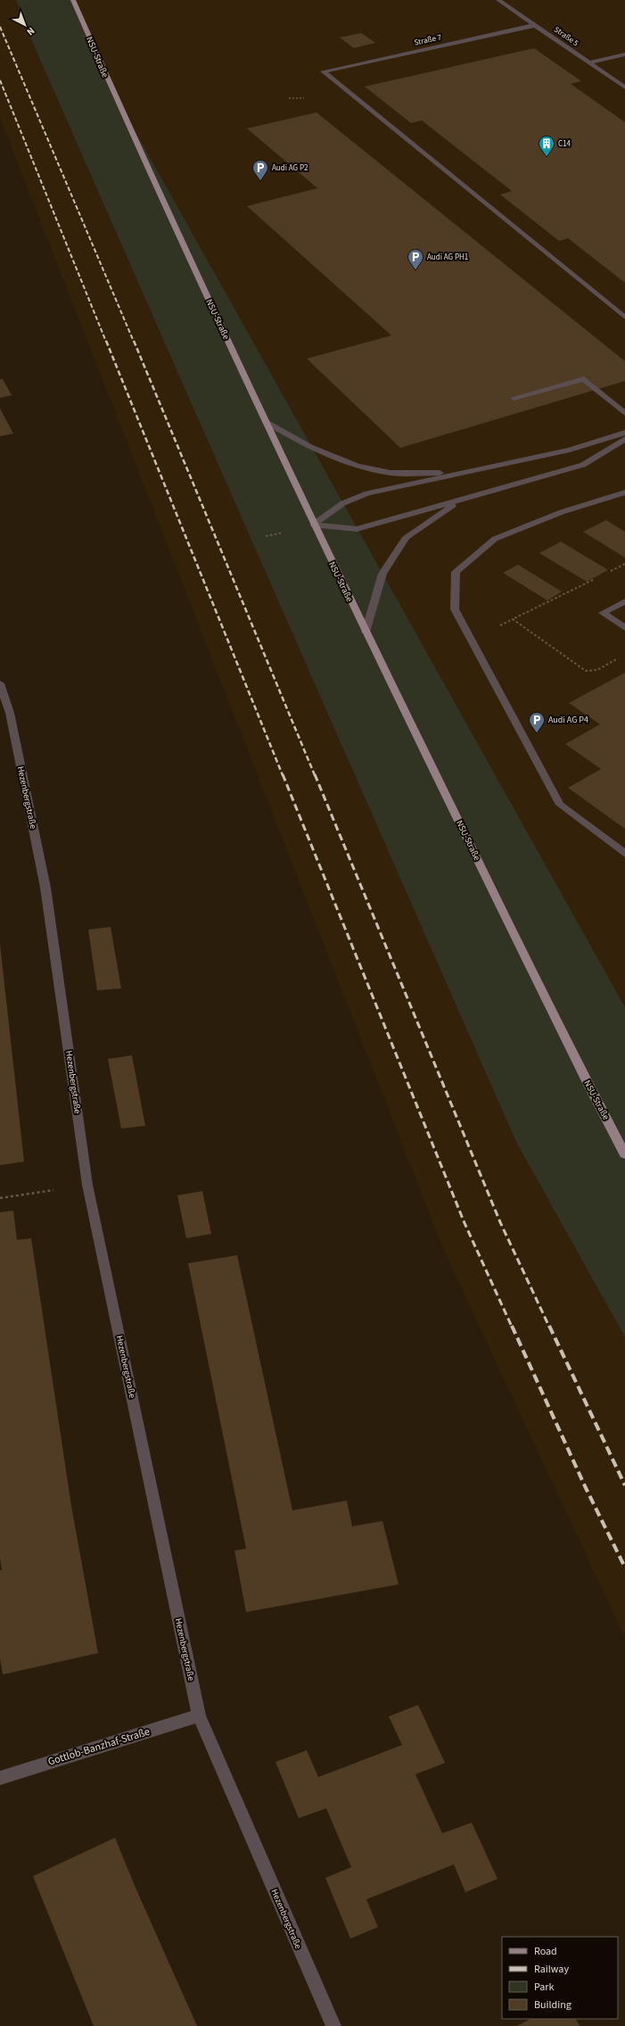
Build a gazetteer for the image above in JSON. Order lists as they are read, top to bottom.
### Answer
{
  "streets": {
    "main road": ["NSU-Straße"],
    "street": [
      "Straße 5",
      "Straße 7",
      "Hezenbergstraße",
      "Gottlob-Banzhaf-Straße"
    ]
  },
  "crossings": [
    ["Straße 5", "Straße 7"],
    ["Hezenbergstraße", "Gottlob-Banzhaf-Straße"]
  ],
  "places": {
    "building": ["C14"],
    "parking": ["Audi AG P2", "Audi AG PH1", "Audi AG P4"]
  },
  "legend": [
    "Road",
    "Railway",
    "Park",
    "Building"
  ],
  "north": "bottom right"
}
